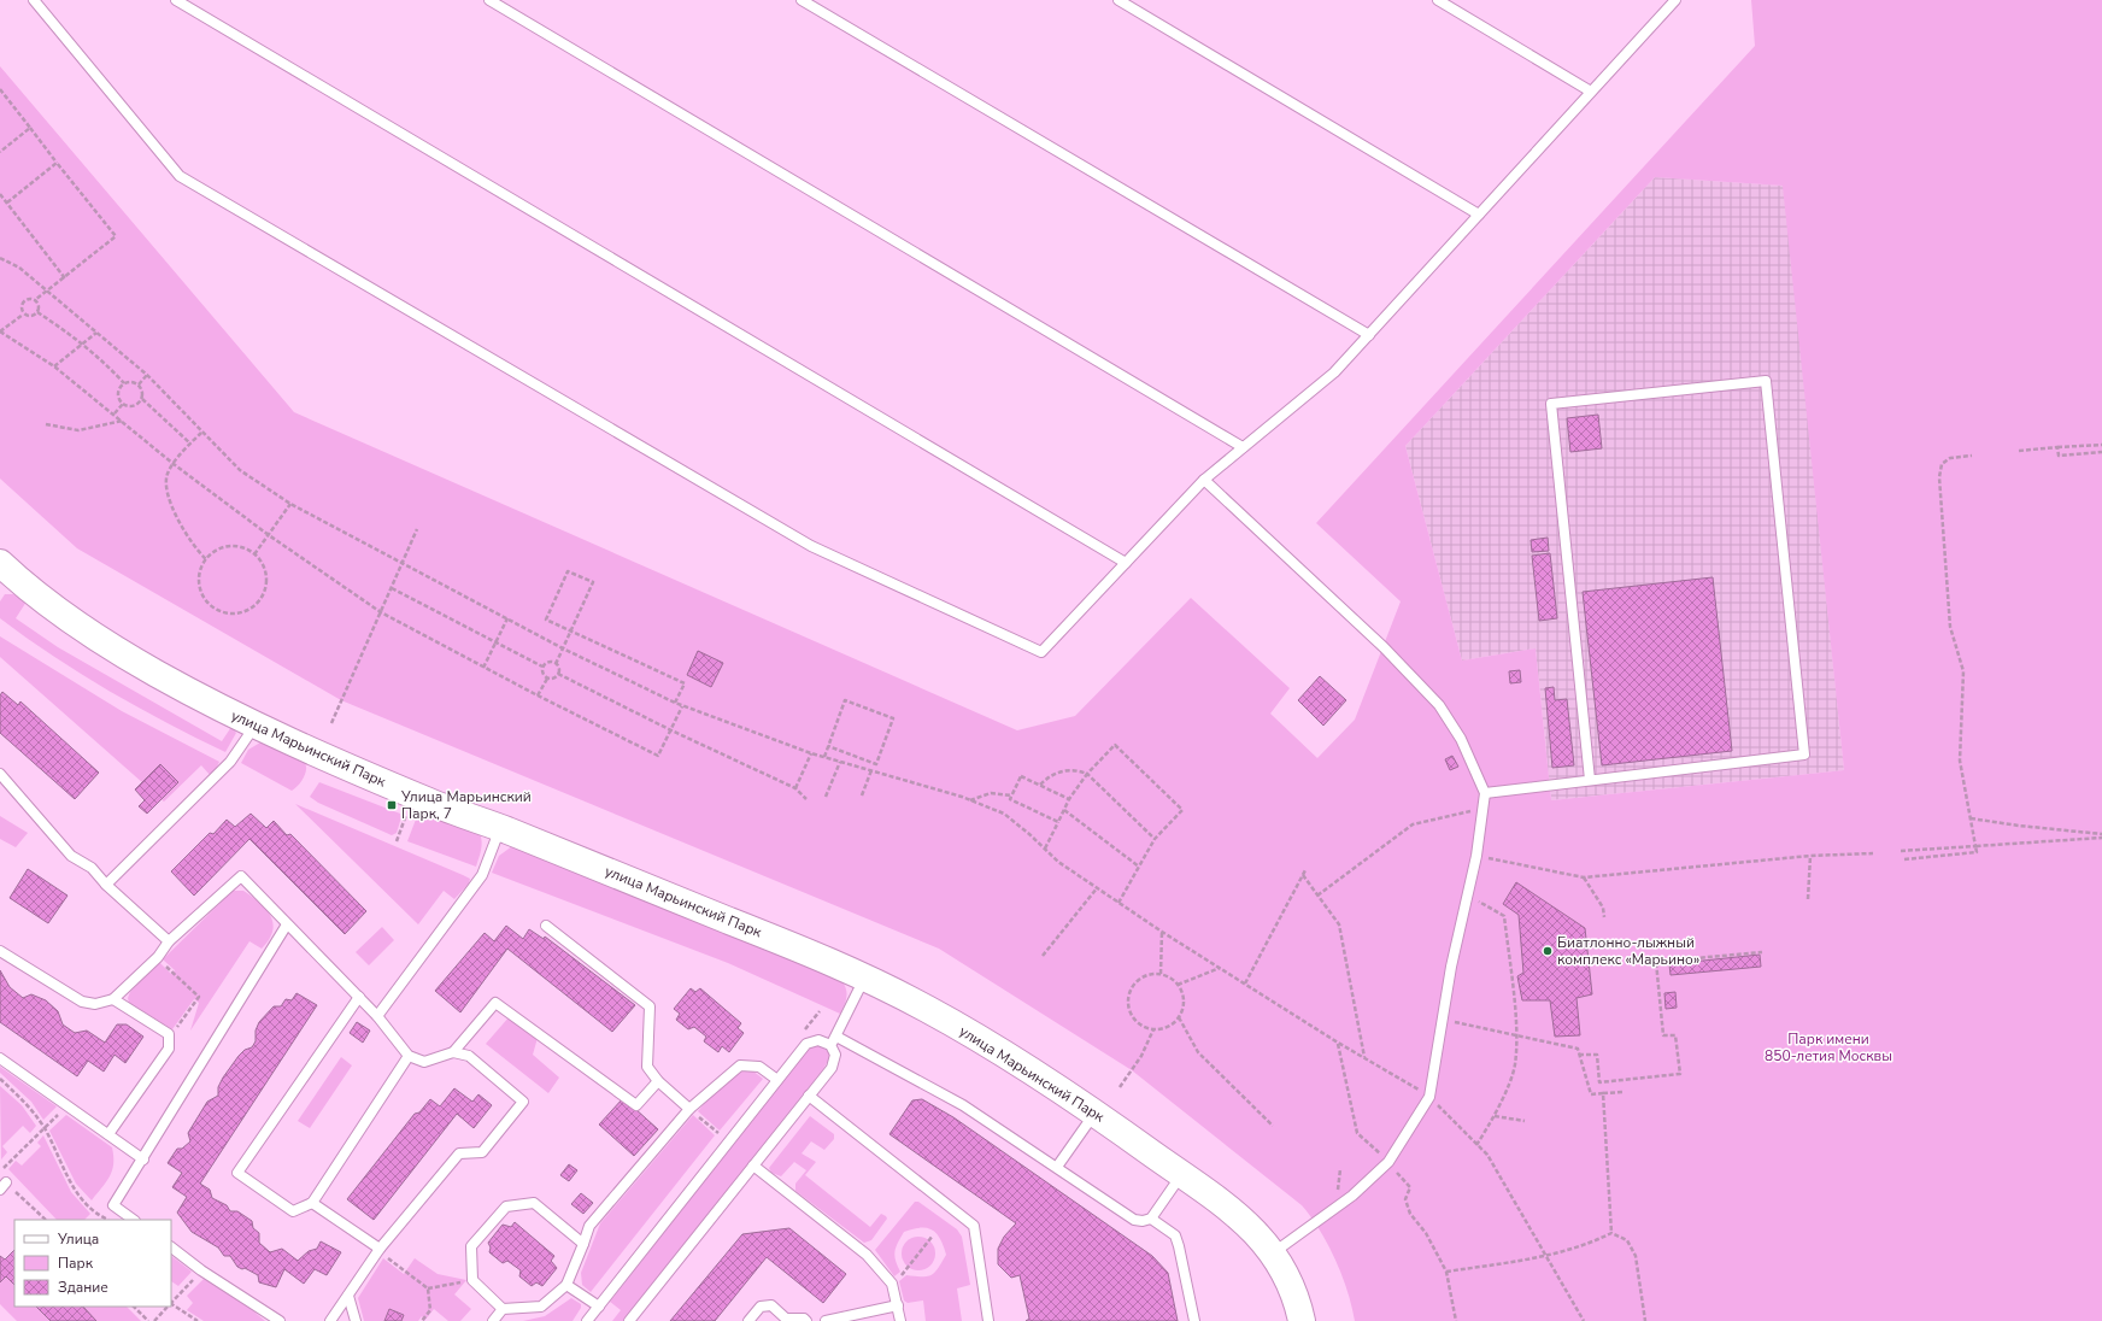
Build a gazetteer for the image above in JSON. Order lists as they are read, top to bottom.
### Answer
{
  "streets": {
    "main road": ["улица Марьинский Парк"]
  },
  "parks": ["Парк имени 850-летия Москвы"],
  "places": {
    "transit": ["Улица Марьинский Парк, 7"],
    "other": ["Биатлонно-лыжный комплекс «Марьино»"]
  },
  "legend": ["Улица", "Парк", "Здание"]
}
